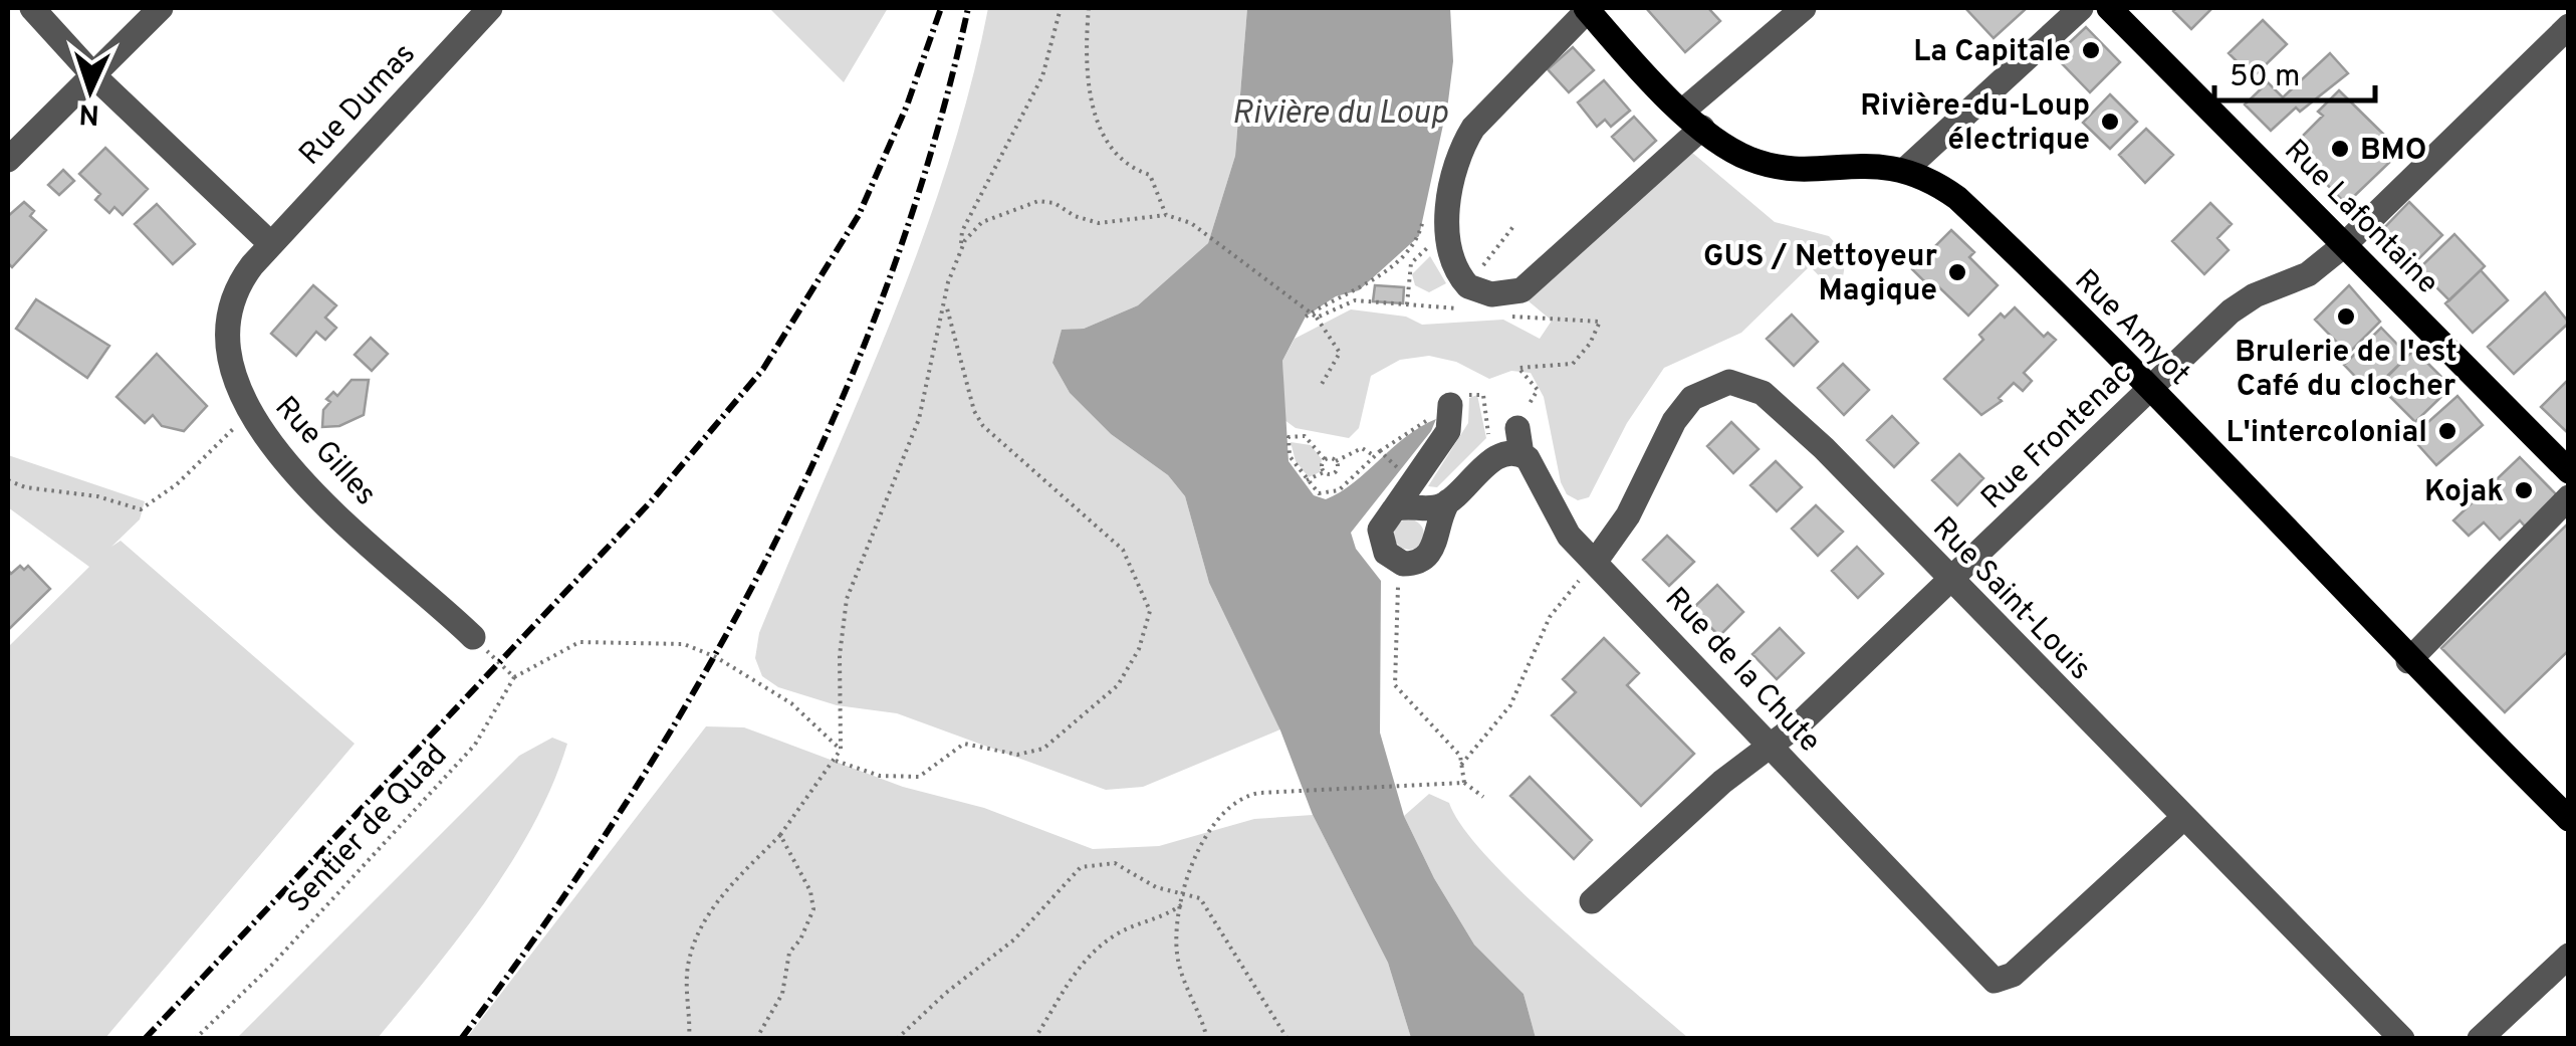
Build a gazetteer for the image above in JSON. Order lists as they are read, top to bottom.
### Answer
{
  "streets": {
    "main road": ["Rue Lafontaine", "Rue Amyot"],
    "street": [
      "Rue Dumas",
      "Rue Frontenac",
      "Rue Gilles",
      "Rue Saint-Louis",
      "Rue de la Chute"
    ],
    "path": ["Sentier de Quad"]
  },
  "crossings": [
    ["Rue Dumas", "Rue Gilles"],
    ["Rue Lafontaine", "Rue Frontenac"],
    ["Rue Amyot", "Rue Frontenac"],
    ["Rue Frontenac", "Rue Saint-Louis"],
    ["Rue Frontenac", "Rue de la Chute"],
    ["Rue Saint-Louis", "Rue de la Chute"]
  ],
  "water": ["Rivière du Loup"],
  "places": [
    "La Capitale",
    "Rivière-du-Loup électrique",
    "BMO",
    "GUS / Nettoyeur Magique",
    "Brulerie de l'est Café du clocher",
    "L'intercolonial",
    "Kojak"
  ],
  "scale_bar": "50 m",
  "north": "bottom"
}
